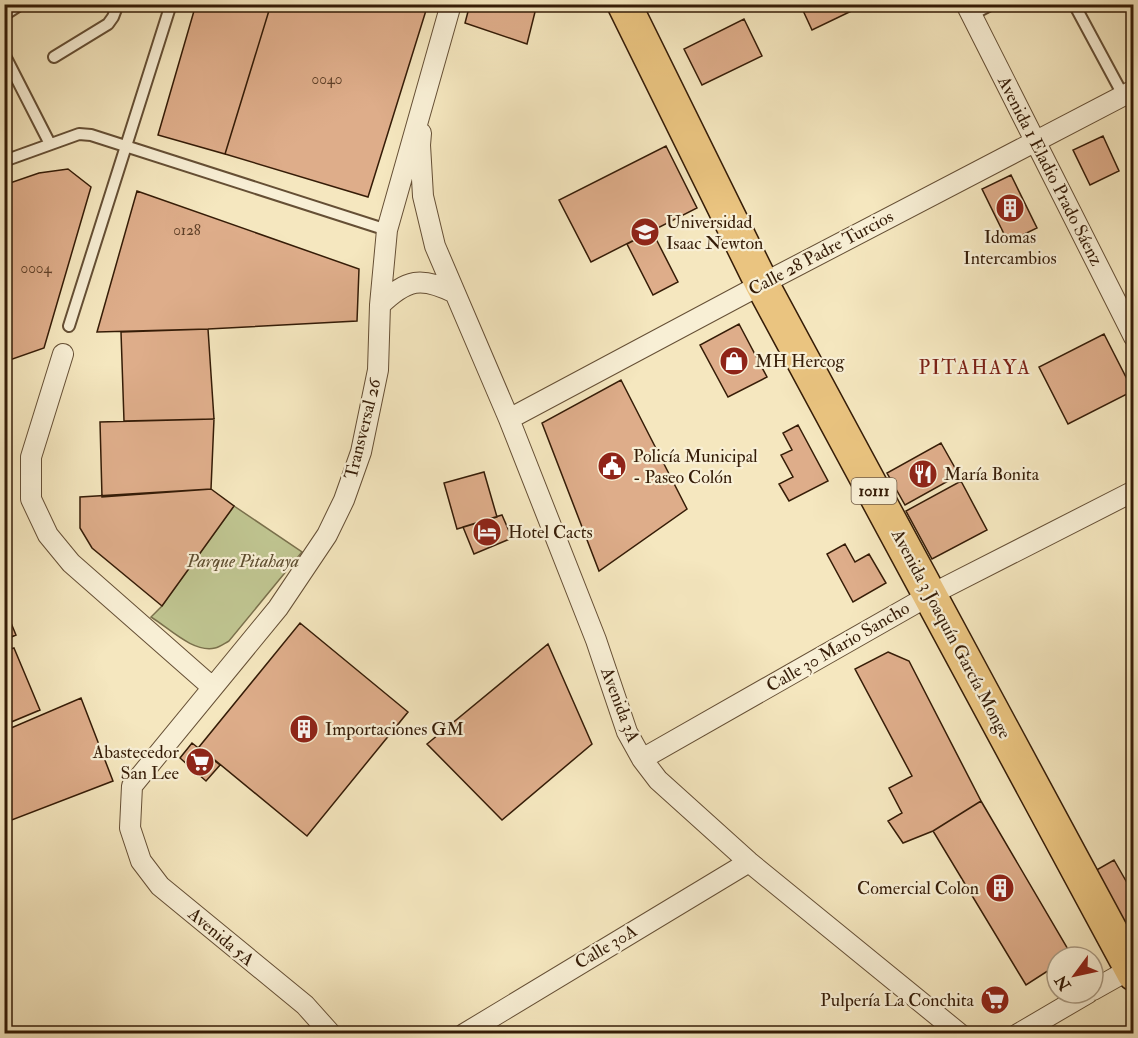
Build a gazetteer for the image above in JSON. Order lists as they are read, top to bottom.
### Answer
{
  "streets": {
    "highway": ["10111", "Avenida 3 Joaquín García Monge"],
    "street": [
      "Avenida 1 Eladio Prado Sáenz",
      "Calle 28 Padre Turcios",
      "Transversal 26",
      "Calle 30 Mario Sancho",
      "Avenida 3A",
      "Avenida 5A",
      "Calle 30A"
    ]
  },
  "crossings": [
    ["Avenida 1 Eladio Prado Sáenz", "Calle 28 Padre Turcios"],
    ["Calle 28 Padre Turcios", "Avenida 3 Joaquín García Monge"],
    ["Calle 28 Padre Turcios", "Avenida 3A"],
    ["Transversal 26", "Avenida 3A"],
    ["Transversal 26", "Avenida 5A"],
    ["Avenida 3 Joaquín García Monge", "Calle 30 Mario Sancho"],
    ["Calle 30 Mario Sancho", "Avenida 3A"],
    ["Avenida 3A", "Calle 30A"]
  ],
  "districts": ["PITAHAYA"],
  "parks": ["Parque Pitahaya"],
  "places": {
    "building": ["Idomas Intercambios", "Importaciones GM", "Comercial Colon"],
    "school or university": ["Universidad Isaac Newton"],
    "shop": ["MH Hercog"],
    "public building": ["Policía Municipal - Paseo Colón"],
    "restaurant": ["María Bonita"],
    "hotel": ["Hotel Cacts"],
    "supermarket": ["Abastecedor San Lee", "Pulpería La Conchita"]
  },
  "house_numbers": ["0040", "0128", "0004"],
  "north": "bottom left"
}
